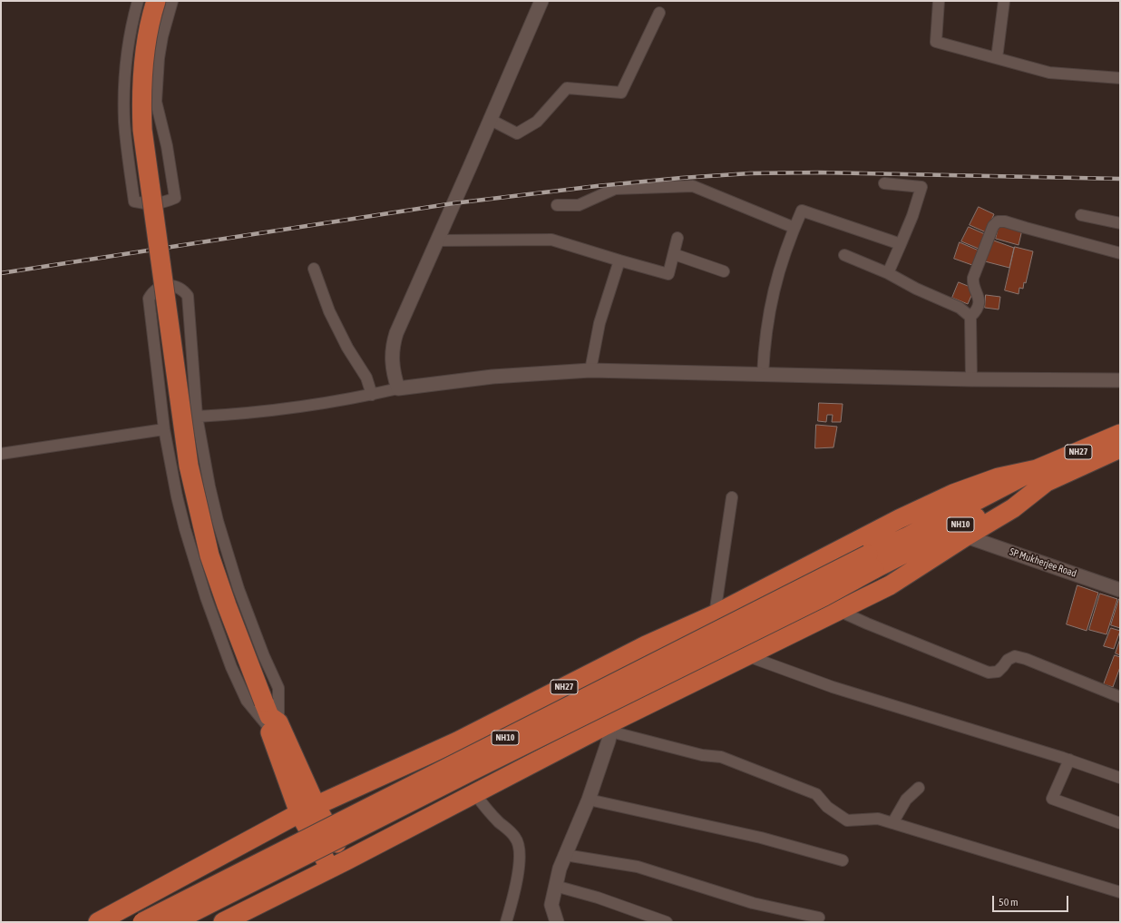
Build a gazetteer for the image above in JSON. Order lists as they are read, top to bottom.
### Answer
{
  "streets": {
    "highway": ["NH27", "NH10"],
    "street": ["SP Mukherjee Road"]
  },
  "crossings": [
    ["NH27", "NH10"],
    ["NH27", "SP Mukherjee Road"]
  ],
  "scale_bar": "50 m"
}
